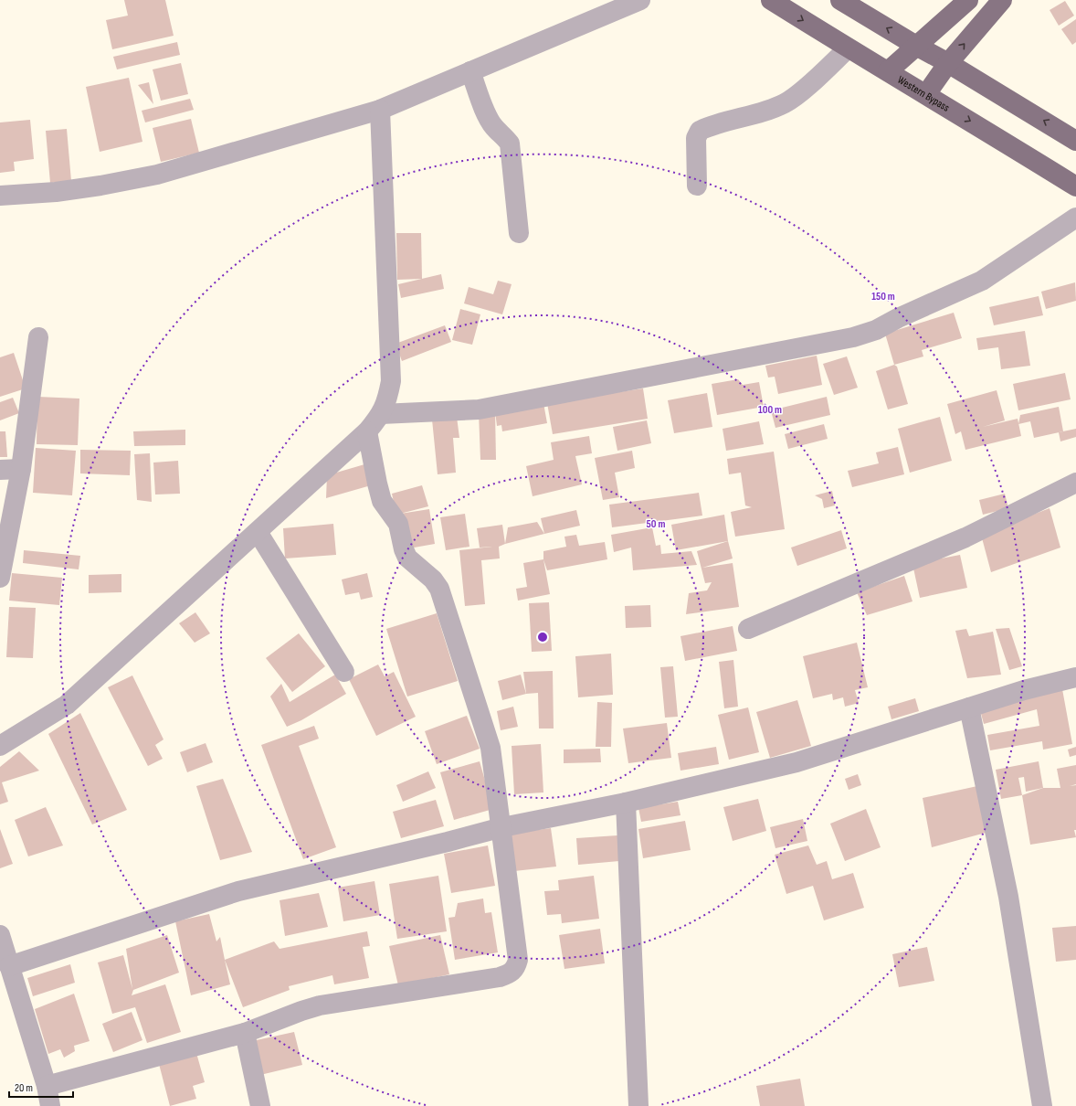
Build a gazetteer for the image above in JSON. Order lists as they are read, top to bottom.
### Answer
{
  "streets": {
    "main road": ["Western Bypass"]
  },
  "scale_bar": "20 m",
  "rings": ["150 m", "100 m", "50 m"]
}
